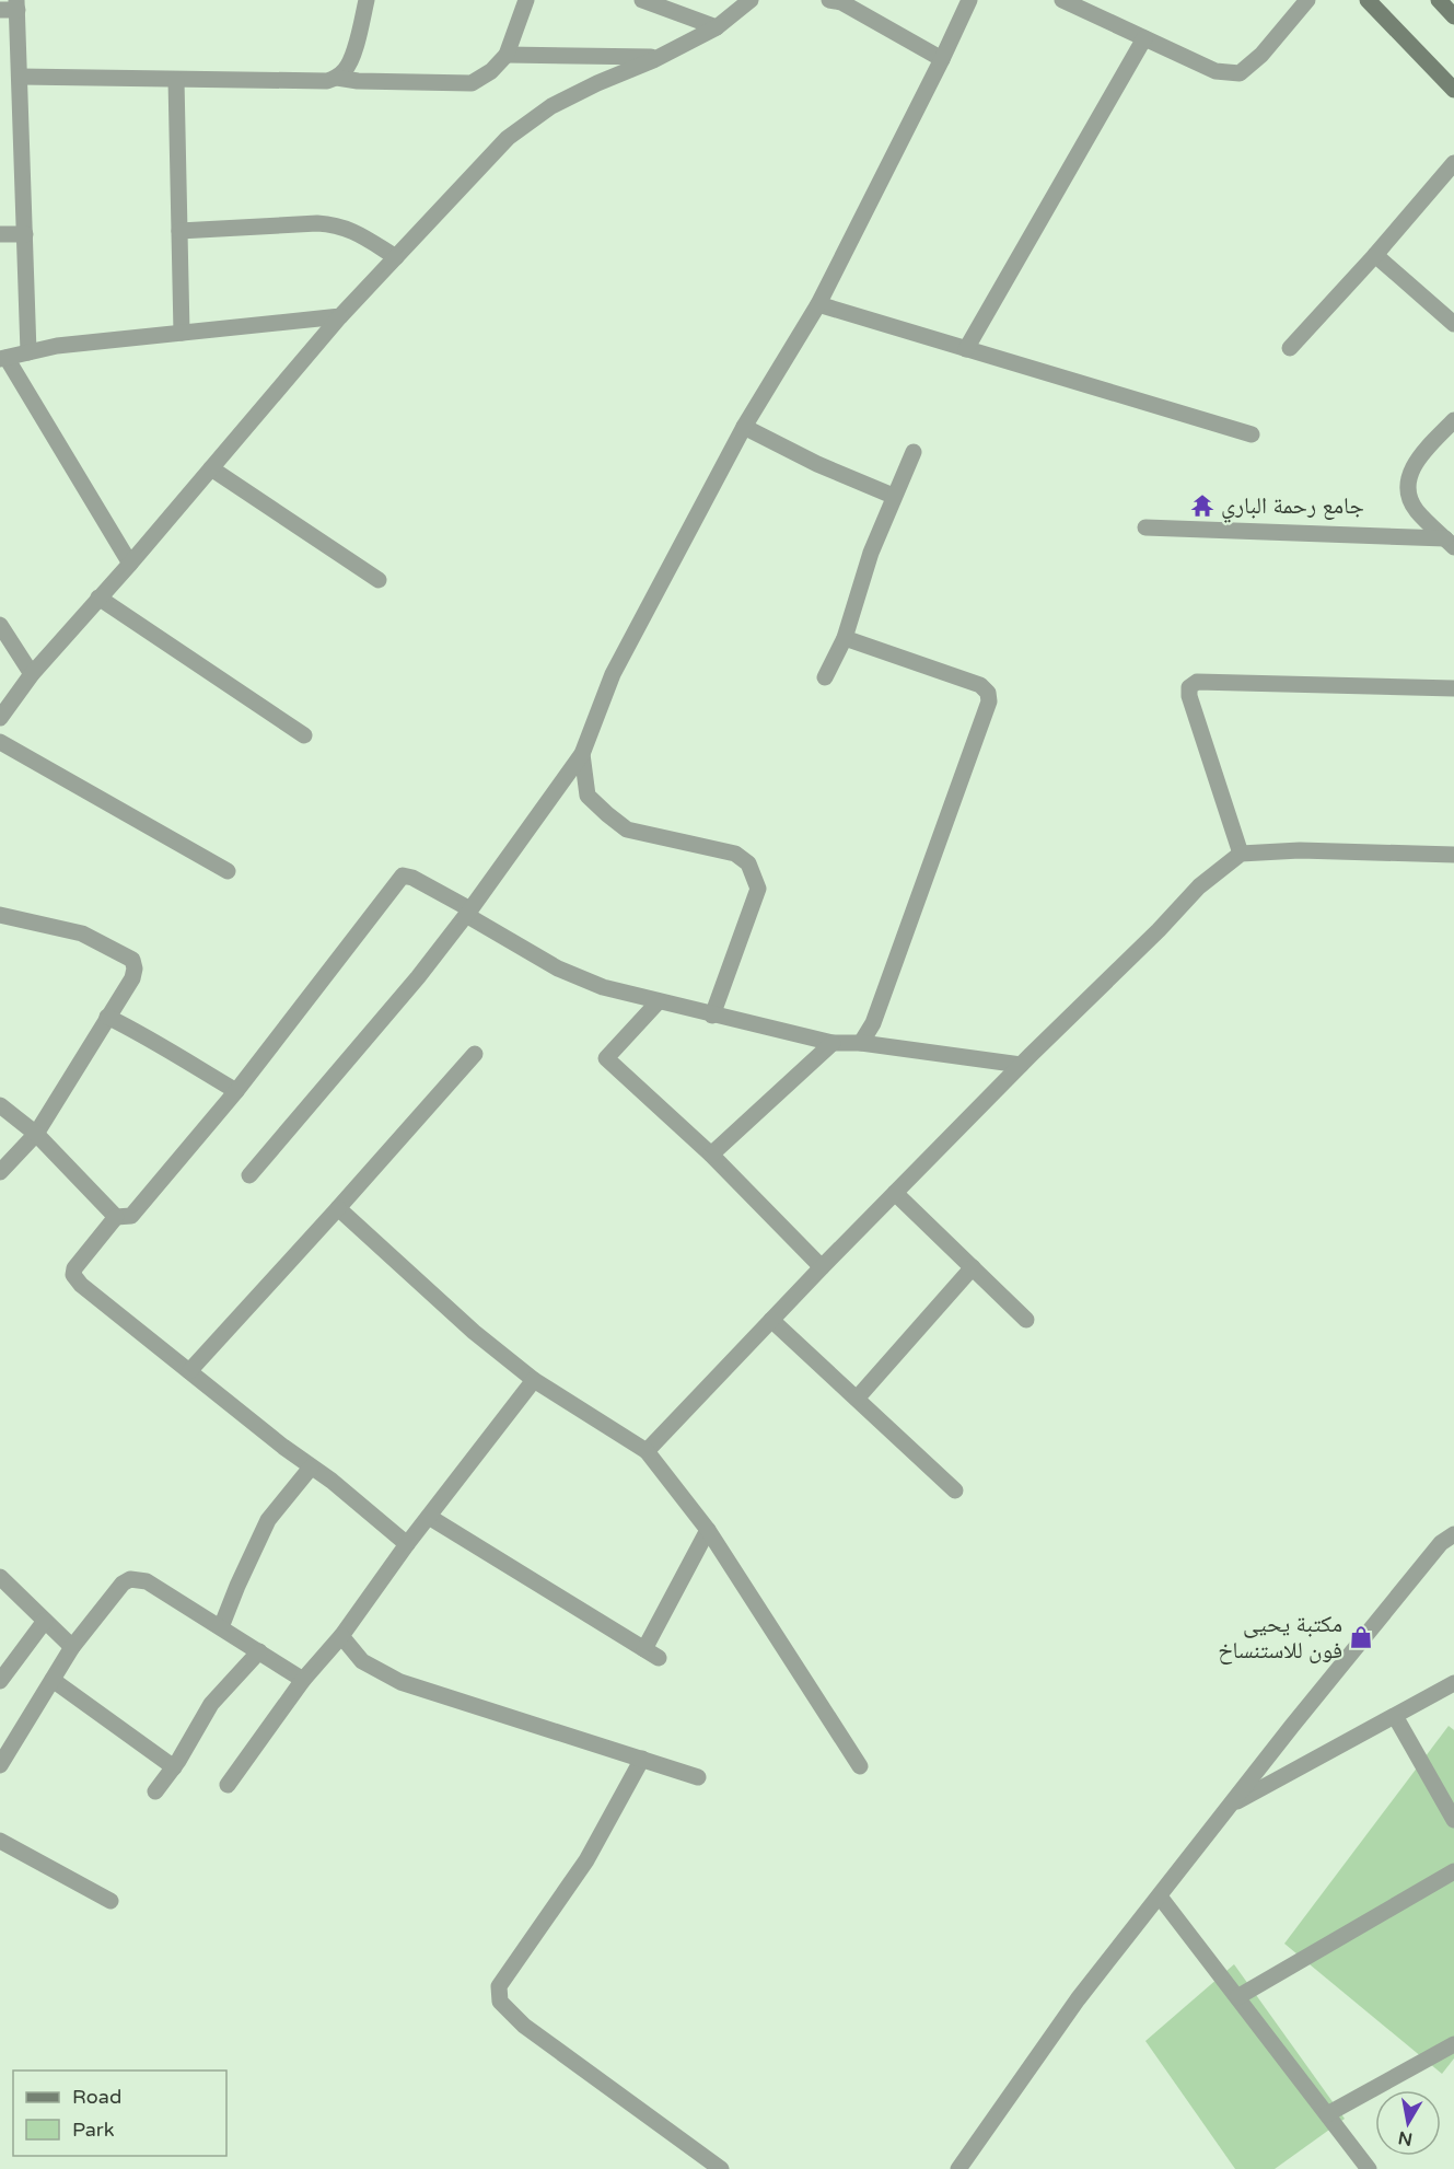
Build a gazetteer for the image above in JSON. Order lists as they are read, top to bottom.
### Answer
{
  "places": {
    "temple": ["جامع رحمة الباري"],
    "shop": ["مكتبة يحيى فون للاستنساخ"]
  },
  "legend": ["Road", "Park"],
  "north": "bottom"
}
